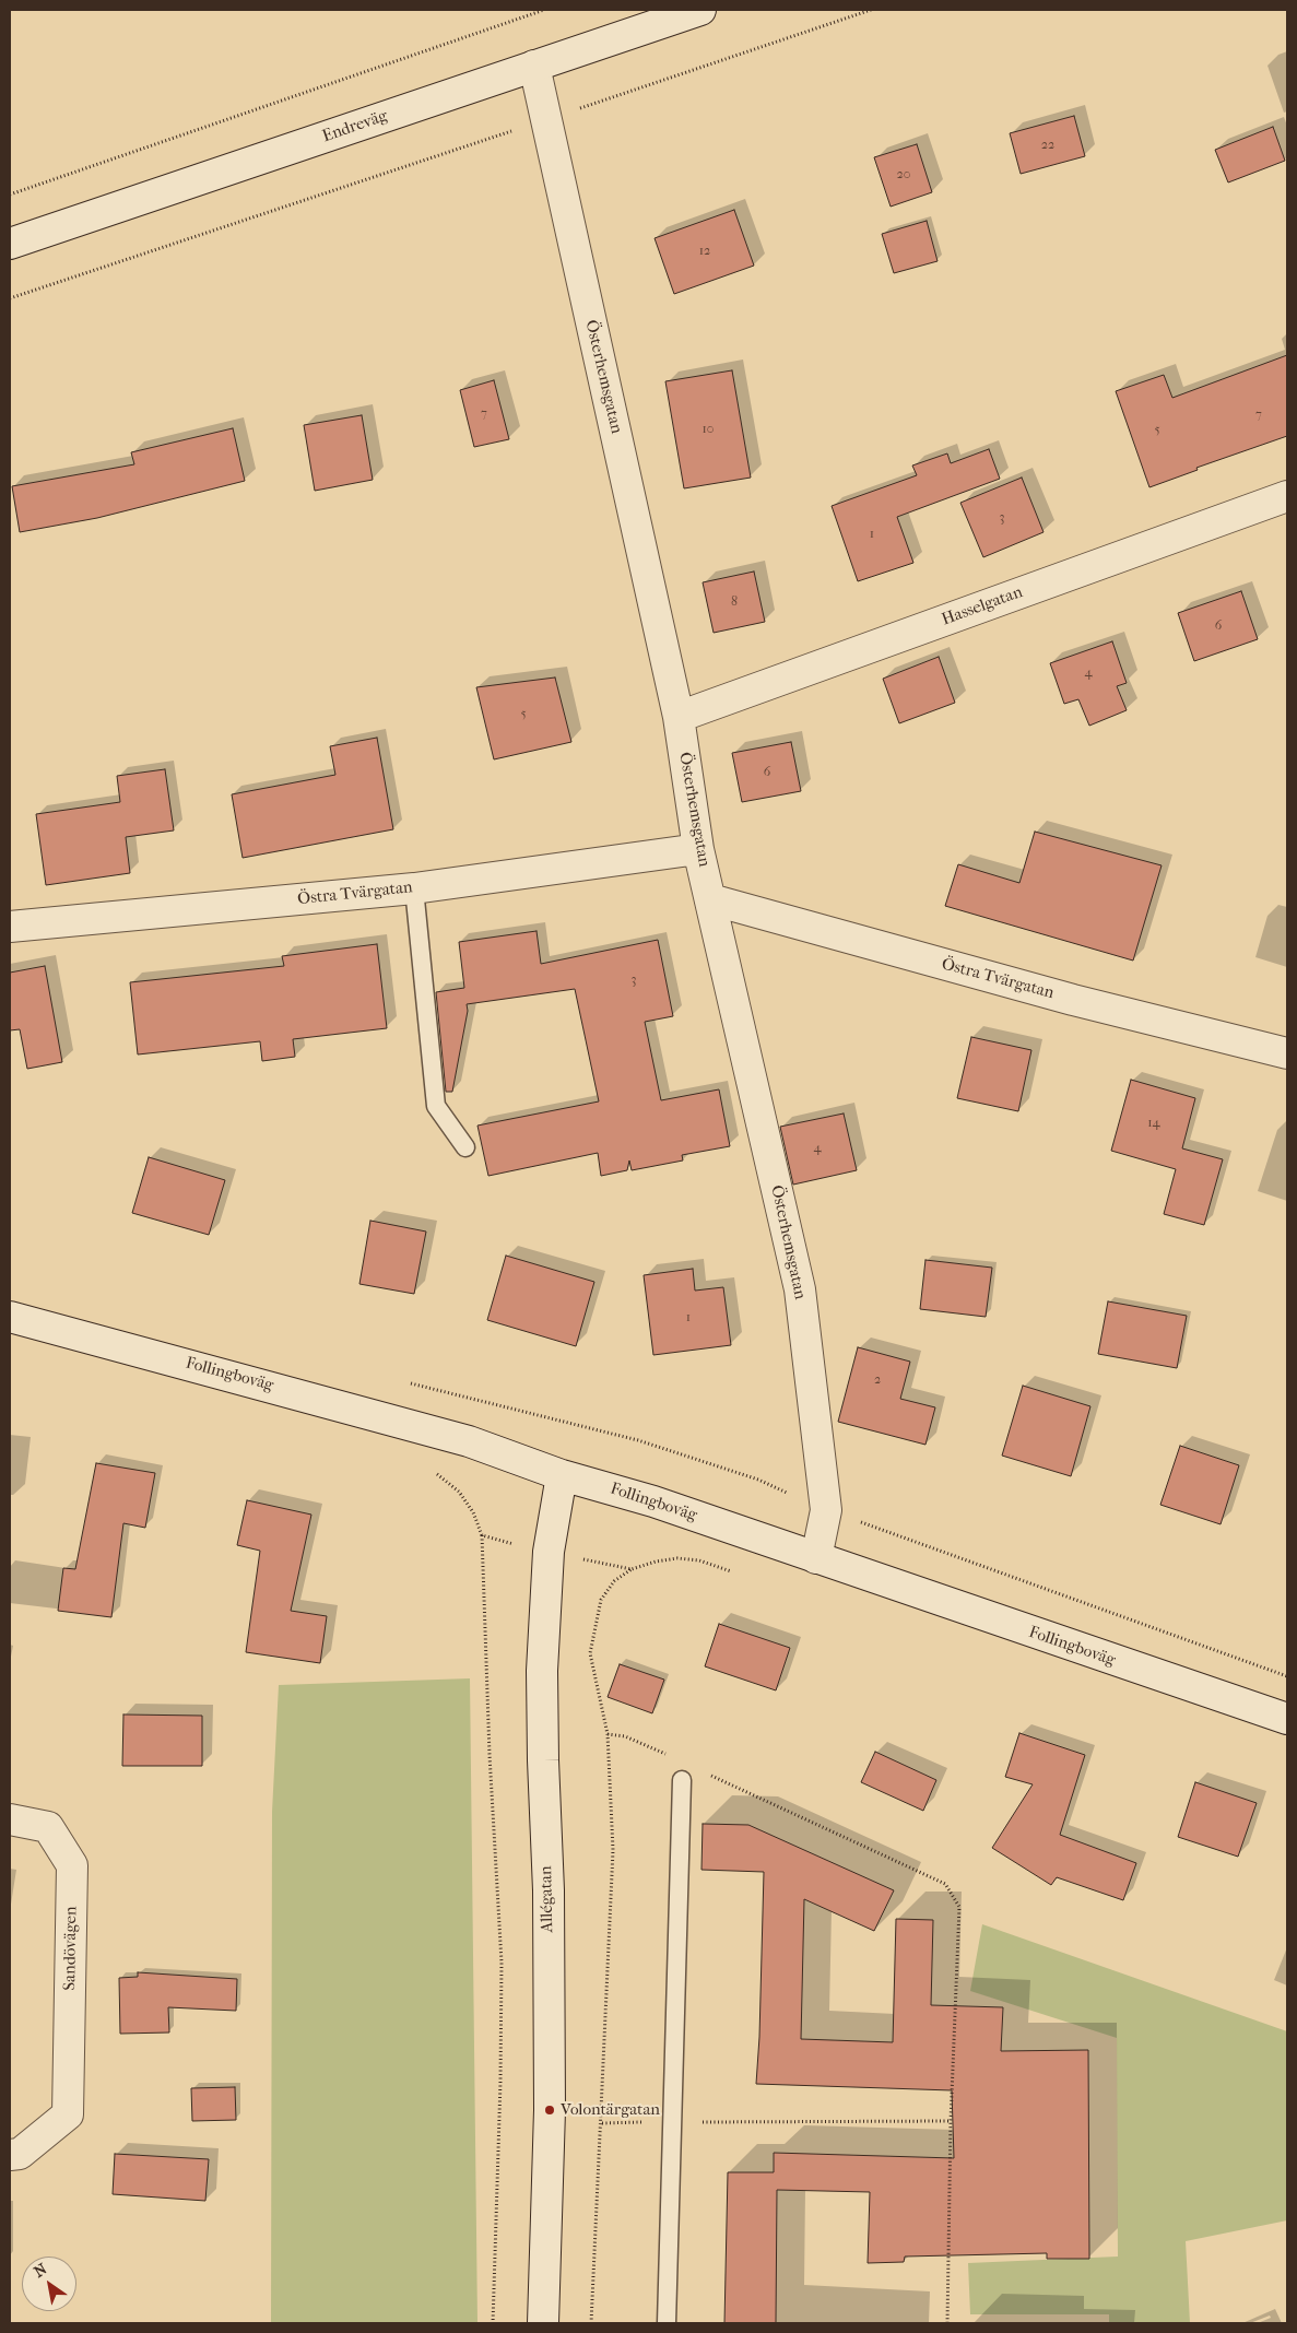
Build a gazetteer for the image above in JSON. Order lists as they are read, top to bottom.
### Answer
{
  "streets": {
    "street": [
      "Endreväg",
      "Österhemsgatan",
      "Hasselgatan",
      "Östra Tvärgatan",
      "Follingboväg",
      "Allégatan",
      "Sandövägen"
    ]
  },
  "crossings": [
    ["Endreväg", "Österhemsgatan"],
    ["Österhemsgatan", "Hasselgatan"],
    ["Österhemsgatan", "Östra Tvärgatan"],
    ["Österhemsgatan", "Follingboväg"],
    ["Follingboväg", "Allégatan"]
  ],
  "places": ["Volontärgatan"],
  "house_numbers": [
    "22",
    "20",
    "12",
    "7",
    "7",
    "10",
    "5",
    "3",
    "1",
    "8",
    "6",
    "4",
    "5",
    "6",
    "3",
    "14",
    "4",
    "1",
    "2"
  ],
  "north": "top left"
}
